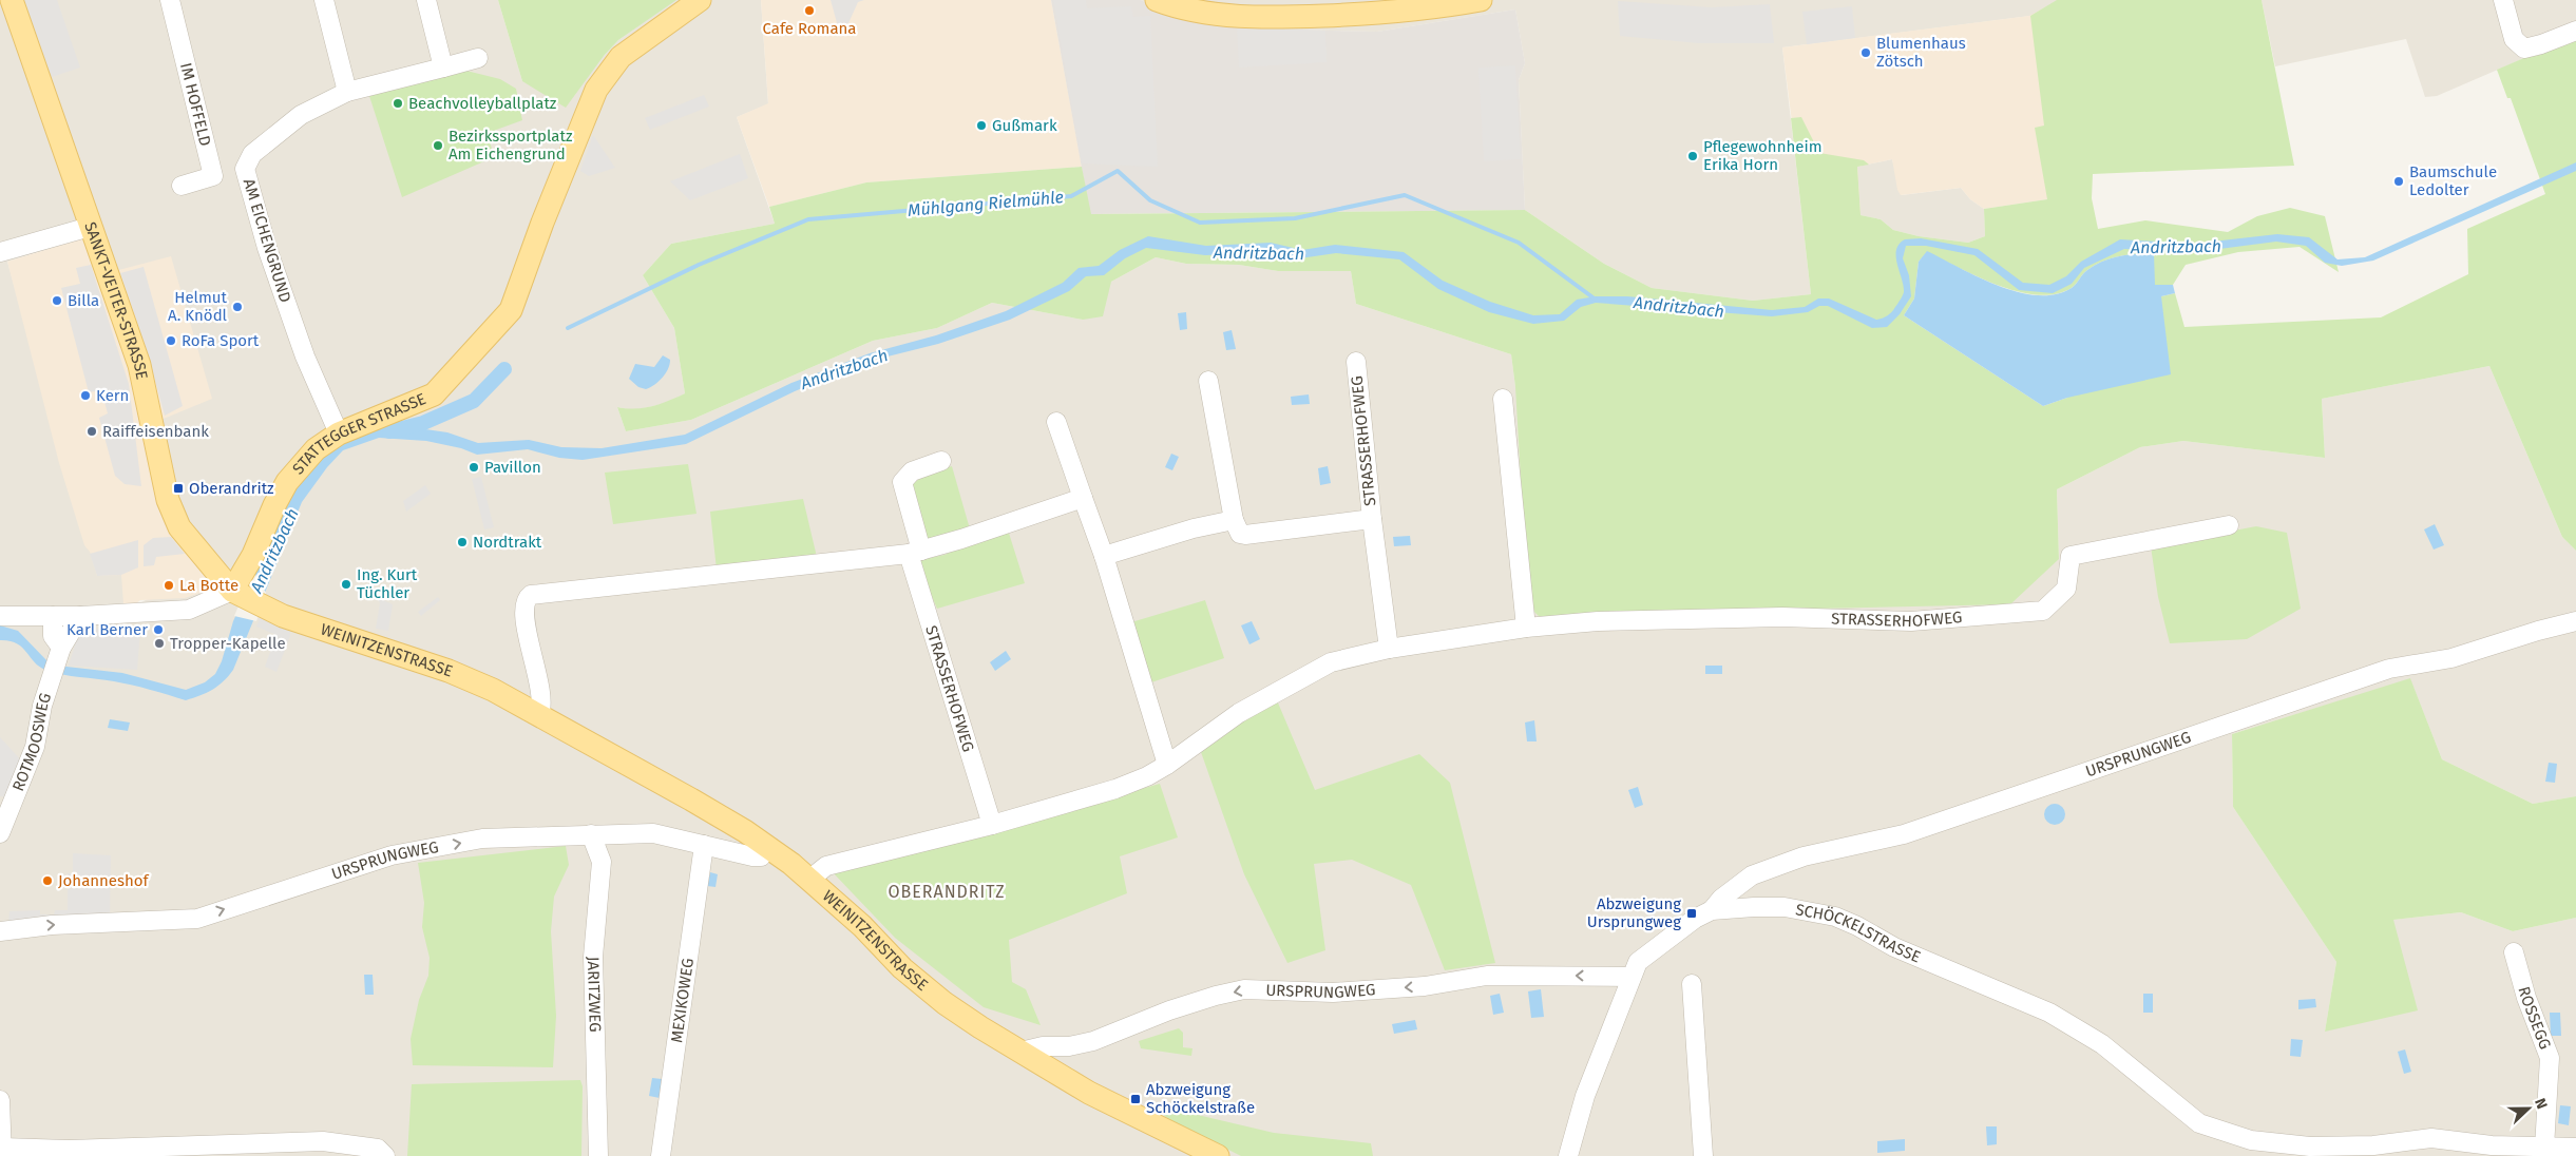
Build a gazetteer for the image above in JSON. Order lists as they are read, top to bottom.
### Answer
{
  "streets": {
    "main road": ["SANKT-VEITER-STRASSE", "STATTEGGER STRASSE", "WEINITZENSTRASSE"],
    "street": [
      "IM HOFFELD",
      "AM EICHENGRUND",
      "STRASSERHOFWEG",
      "ROTMOOSWEG",
      "URSPRUNGWEG",
      "SCHÖCKELSTRASSE",
      "JARITZWEG",
      "MEXIKOWEG",
      "ROSSEGG"
    ]
  },
  "crossings": [
    ["AM EICHENGRUND", "STATTEGGER STRASSE"],
    ["SANKT-VEITER-STRASSE", "STATTEGGER STRASSE"],
    ["SANKT-VEITER-STRASSE", "WEINITZENSTRASSE"],
    ["STATTEGGER STRASSE", "WEINITZENSTRASSE"],
    ["STRASSERHOFWEG", "WEINITZENSTRASSE"],
    ["WEINITZENSTRASSE", "URSPRUNGWEG"],
    ["URSPRUNGWEG", "SCHÖCKELSTRASSE"],
    ["URSPRUNGWEG", "JARITZWEG"],
    ["URSPRUNGWEG", "MEXIKOWEG"],
    ["SCHÖCKELSTRASSE", "ROSSEGG"]
  ],
  "districts": ["OBERANDRITZ"],
  "water": ["Mühlgang Rielmühle", "Andritzbach"],
  "places": {
    "other": [
      "Cafe Romana",
      "Blumenhaus Zötsch",
      "Beachvolleyballplatz",
      "Gußmark",
      "Bezirkssportplatz Am Eichengrund",
      "Pflegewohnheim Erika Horn",
      "Baumschule Ledolter",
      "Billa",
      "Helmut A. Knödl",
      "RoFa Sport",
      "Kern",
      "Raiffeisenbank",
      "Pavillon",
      "Nordtrakt",
      "Ing. Kurt Tüchler",
      "La Botte",
      "Karl Berner",
      "Tropper-Kapelle",
      "Johanneshof"
    ],
    "transit": ["Oberandritz", "Abzweigung Ursprungweg", "Abzweigung Schöckelstraße"]
  },
  "north": "right"
}
